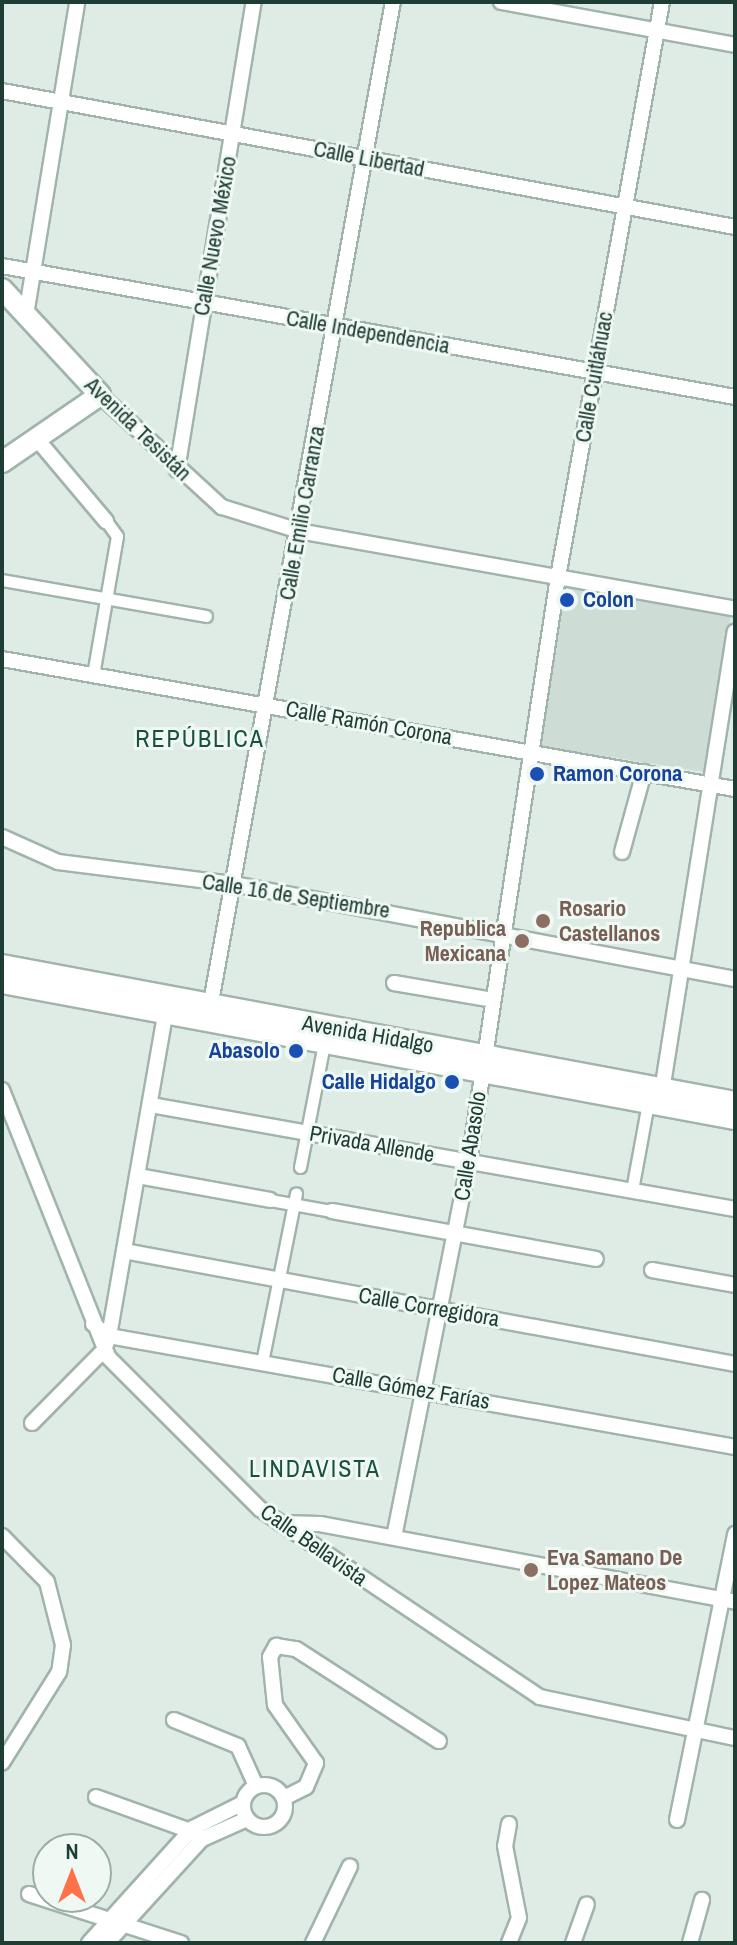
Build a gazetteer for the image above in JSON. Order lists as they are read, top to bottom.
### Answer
{
  "streets": {
    "main road": ["Avenida Tesistán", "Avenida Hidalgo"],
    "street": [
      "Calle Libertad",
      "Calle Nuevo México",
      "Calle Independencia",
      "Calle Cuitláhuac",
      "Calle Emilio Carranza",
      "Calle Ramón Corona",
      "Calle 16 de Septiembre",
      "Privada Allende",
      "Calle Abasolo",
      "Calle Corregidora",
      "Calle Gómez Farías",
      "Calle Bellavista"
    ]
  },
  "crossings": [
    ["Calle Libertad", "Calle Nuevo México"],
    ["Calle Libertad", "Calle Cuitláhuac"],
    ["Calle Libertad", "Calle Emilio Carranza"],
    ["Calle Nuevo México", "Calle Independencia"],
    ["Calle Nuevo México", "Avenida Tesistán"],
    ["Calle Independencia", "Calle Cuitláhuac"],
    ["Calle Independencia", "Calle Emilio Carranza"],
    ["Calle Cuitláhuac", "Avenida Tesistán"],
    ["Calle Cuitláhuac", "Calle Ramón Corona"],
    ["Calle Cuitláhuac", "Calle Abasolo"],
    ["Avenida Tesistán", "Calle Emilio Carranza"],
    ["Calle Emilio Carranza", "Calle Ramón Corona"],
    ["Calle Emilio Carranza", "Calle 16 de Septiembre"],
    ["Calle Emilio Carranza", "Avenida Hidalgo"],
    ["Calle Ramón Corona", "Calle Abasolo"],
    ["Calle 16 de Septiembre", "Calle Abasolo"],
    ["Avenida Hidalgo", "Calle Abasolo"],
    ["Privada Allende", "Calle Abasolo"],
    ["Calle Abasolo", "Calle Corregidora"],
    ["Calle Abasolo", "Calle Gómez Farías"],
    ["Calle Gómez Farías", "Calle Bellavista"]
  ],
  "districts": ["REPÚBLICA", "LINDAVISTA"],
  "places": [
    "Colon",
    "Ramon Corona",
    "Rosario Castellanos",
    "Republica Mexicana",
    "Abasolo",
    "Calle Hidalgo",
    "Eva Samano De Lopez Mateos"
  ],
  "north": "top"
}
